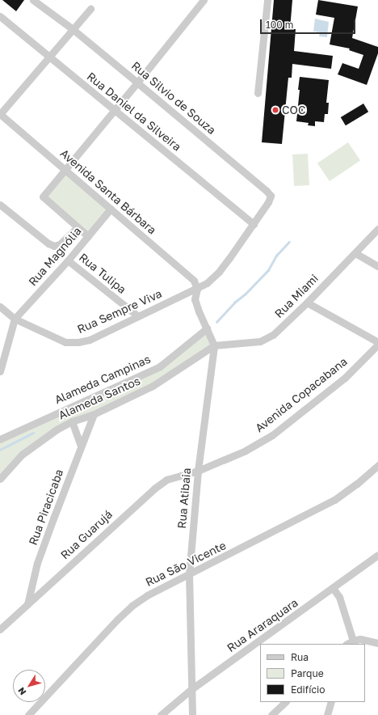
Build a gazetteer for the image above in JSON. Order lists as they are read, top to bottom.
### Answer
{
  "streets": {
    "street": [
      "Rua Silvio de Souza",
      "Rua Daniel da Silveira",
      "Avenida Santa Bárbara",
      "Rua Magnólia",
      "Rua Tulipa",
      "Rua Miami",
      "Rua Sempre Viva",
      "Alameda Campinas",
      "Avenida Copacabana",
      "Alameda Santos",
      "Rua Atibaia",
      "Rua Piracicaba",
      "Rua Guarujá",
      "Rua São Vicente",
      "Rua Araraquara"
    ]
  },
  "crossings": [
    ["Rua Silvio de Souza", "Rua Daniel da Silveira"],
    ["Rua Silvio de Souza", "Rua Sempre Viva"],
    ["Rua Daniel da Silveira", "Rua Sempre Viva"],
    ["Avenida Santa Bárbara", "Rua Magnólia"],
    ["Avenida Santa Bárbara", "Rua Sempre Viva"],
    ["Rua Magnólia", "Rua Tulipa"],
    ["Rua Magnólia", "Rua Sempre Viva"],
    ["Rua Tulipa", "Rua Sempre Viva"],
    ["Rua Miami", "Alameda Santos"],
    ["Rua Miami", "Rua Atibaia"],
    ["Avenida Copacabana", "Rua Atibaia"],
    ["Avenida Copacabana", "Rua Guarujá"],
    ["Alameda Santos", "Rua Atibaia"],
    ["Alameda Santos", "Rua Piracicaba"],
    ["Rua Atibaia", "Rua Guarujá"],
    ["Rua Atibaia", "Rua São Vicente"],
    ["Rua Atibaia", "Rua Araraquara"],
    ["Rua Piracicaba", "Rua Guarujá"]
  ],
  "places": ["COC"],
  "legend": ["Rua", "Parque", "Edifício"],
  "scale_bar": "100 m",
  "north": "bottom left"
}
